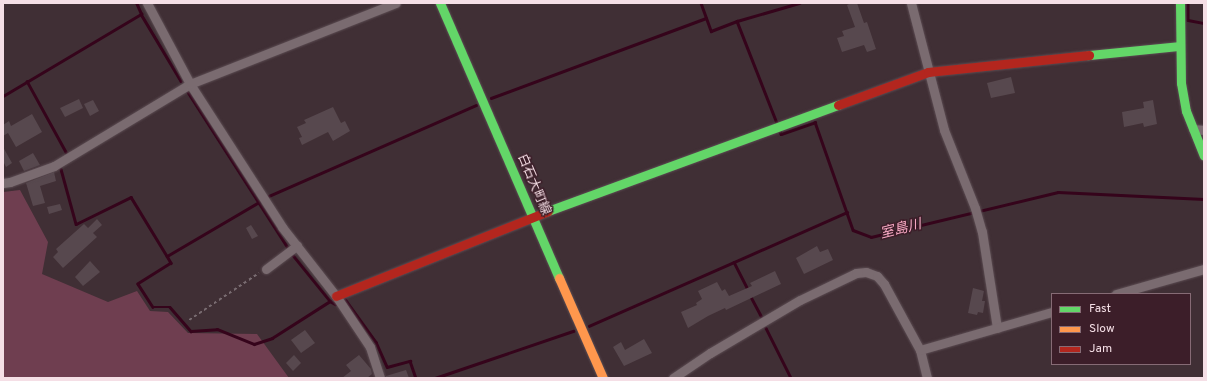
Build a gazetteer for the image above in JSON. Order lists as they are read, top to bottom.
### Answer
{
  "streets": {
    "street": ["白石大町線"]
  },
  "water": ["室島川"],
  "legend": ["Fast", "Slow", "Jam"]
}
